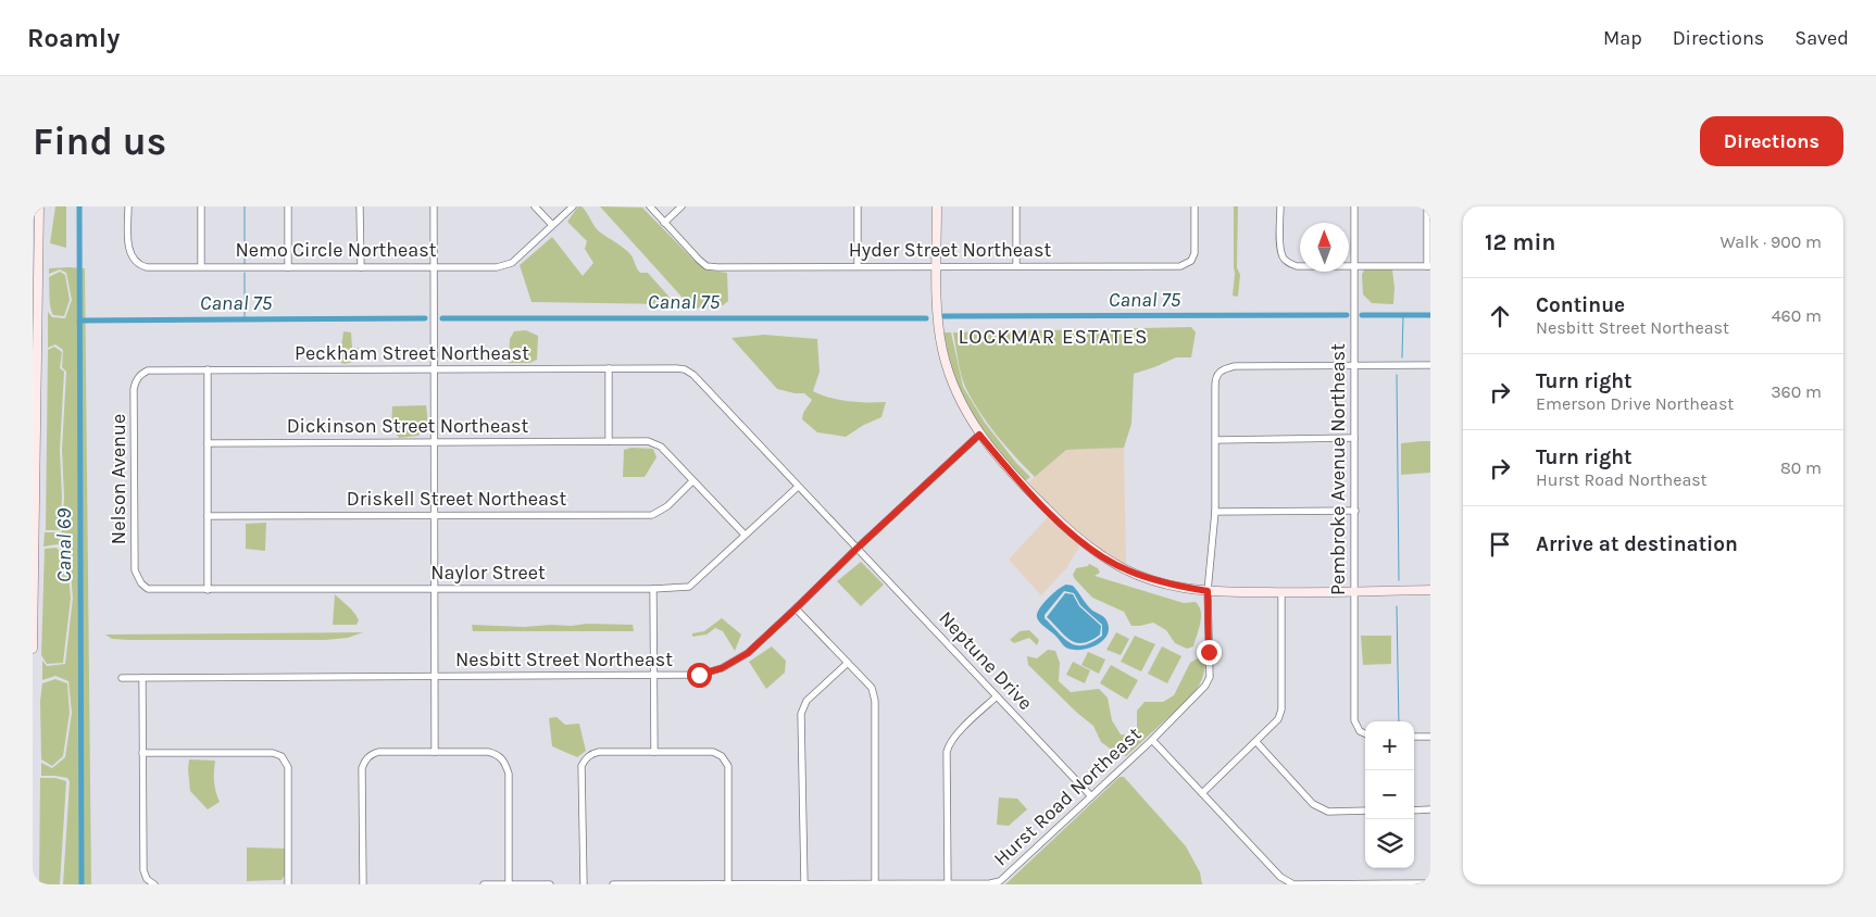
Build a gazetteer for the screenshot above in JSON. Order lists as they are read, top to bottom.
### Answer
{
  "streets": {
    "street": [
      "Nemo Circle Northeast",
      "Hyder Street Northeast",
      "Peckham Street Northeast",
      "Dickinson Street Northeast",
      "Pembroke Avenue Northeast",
      "Nelson Avenue",
      "Driskell Street Northeast",
      "Naylor Street",
      "Nesbitt Street Northeast",
      "Neptune Drive",
      "Hurst Road Northeast"
    ]
  },
  "crossings": [
    ["Peckham Street Northeast", "Nelson Avenue"],
    ["Peckham Street Northeast", "Neptune Drive"],
    ["Dickinson Street Northeast", "Driskell Street Northeast"],
    ["Dickinson Street Northeast", "Naylor Street"],
    ["Pembroke Avenue Northeast", "Hurst Road Northeast"],
    ["Nelson Avenue", "Naylor Street"],
    ["Naylor Street", "Neptune Drive"],
    ["Nesbitt Street Northeast", "Neptune Drive"],
    ["Neptune Drive", "Hurst Road Northeast"]
  ],
  "districts": ["LOCKMAR ESTATES"],
  "water": ["Canal 75", "Canal 69"],
  "north": "top",
  "page": {
    "header": "Roamly",
    "nav": ["Map", "Directions", "Saved"],
    "buttons": "Directions",
    "title": "Find us",
    "heading": ["12 min", "Walk · 900 m"],
    "list": [
      ["Continue", "Nesbitt Street Northeast", "460 m"],
      ["Turn right", "Emerson Drive Northeast", "360 m"],
      ["Turn right", "Hurst Road Northeast", "80 m"],
      "Arrive at destination"
    ],
    "map_buttons": ["+", "−"]
  }
}
